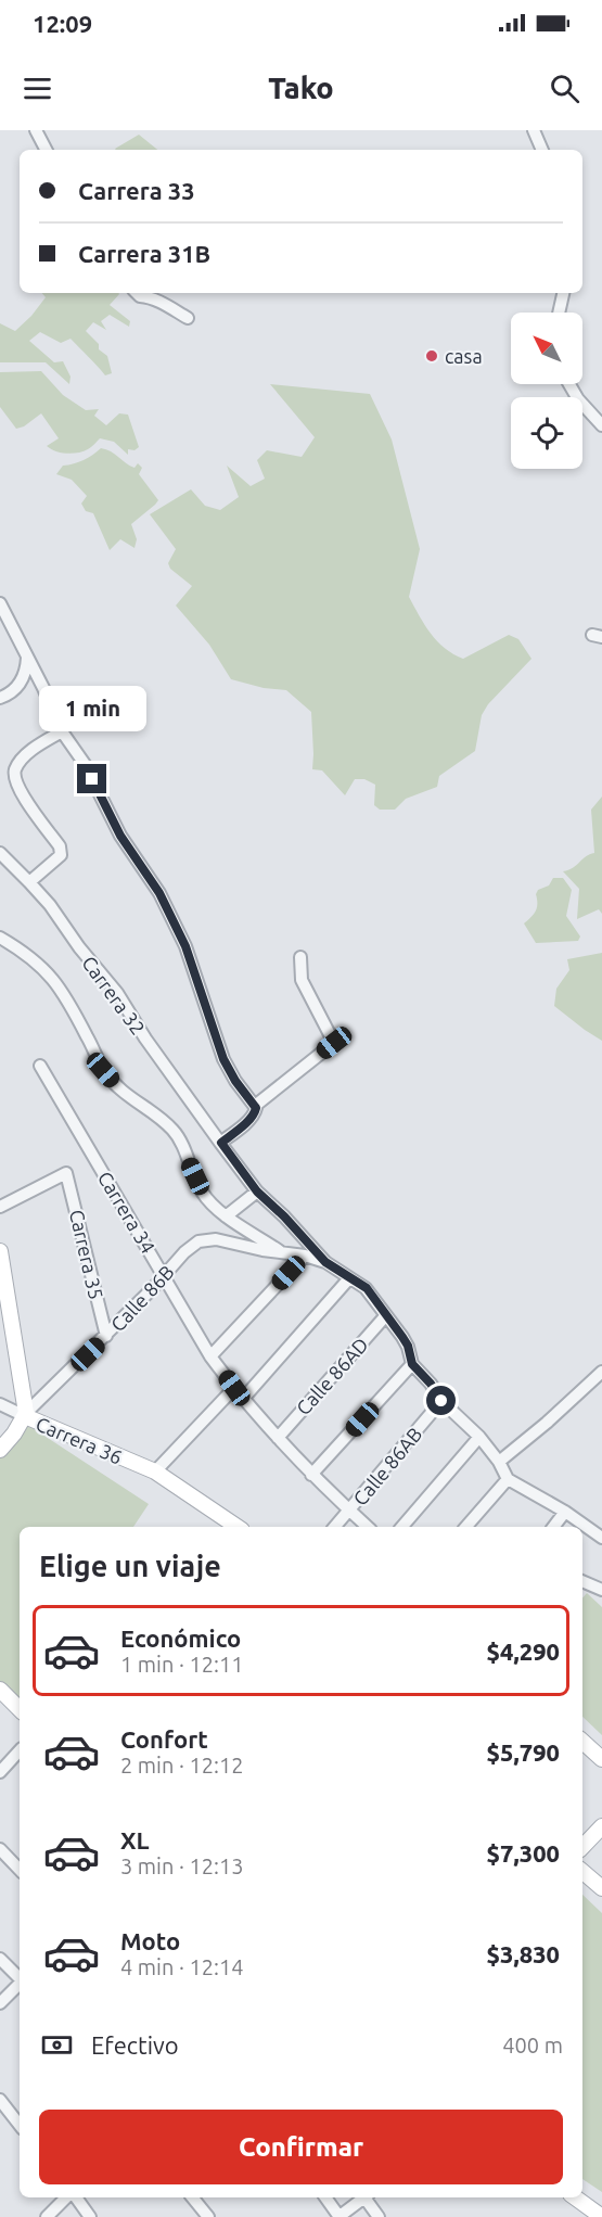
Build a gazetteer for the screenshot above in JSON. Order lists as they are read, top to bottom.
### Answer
{
  "streets": {
    "street": [
      "Carrera 32",
      "Carrera 34",
      "Carrera 35",
      "Calle 86B",
      "Calle 86AD",
      "Carrera 36",
      "Calle 86AB"
    ]
  },
  "crossings": [
    ["Carrera 34", "Calle 86B"],
    ["Carrera 34", "Calle 86AD"],
    ["Carrera 34", "Calle 86AB"],
    ["Carrera 35", "Calle 86B"],
    ["Calle 86B", "Carrera 36"]
  ],
  "places": ["casa"],
  "north": "top left",
  "page": {
    "status": "12:09",
    "header": "Tako",
    "banner": ["Carrera 33", "Carrera 31B"],
    "bubble": "1 min",
    "heading": "Elige un viaje",
    "list": [
      {
        "name": "Económico",
        "note": "1 min · 12:11",
        "value": "$4,290"
      },
      {
        "name": "Confort",
        "note": "2 min · 12:12",
        "value": "$5,790"
      },
      {
        "name": "XL",
        "note": "3 min · 12:13",
        "value": "$7,300"
      },
      {
        "name": "Moto",
        "note": "4 min · 12:14",
        "value": "$3,830"
      }
    ],
    "pay": ["Efectivo", "400 m"],
    "buttons": "Confirmar"
  }
}
